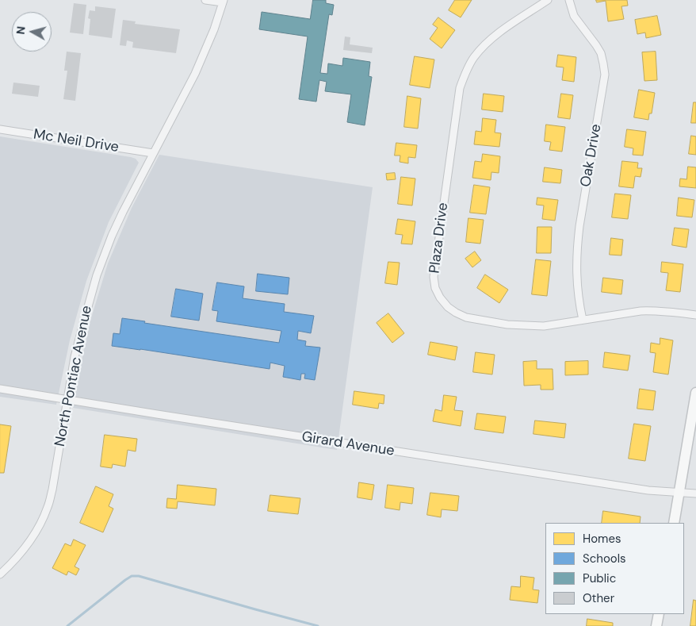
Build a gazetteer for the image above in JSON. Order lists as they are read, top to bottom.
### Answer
{
  "streets": {
    "street": [
      "Mc Neil Drive",
      "Oak Drive",
      "Plaza Drive",
      "North Pontiac Avenue",
      "Girard Avenue"
    ]
  },
  "crossings": [
    ["Mc Neil Drive", "North Pontiac Avenue"],
    ["Oak Drive", "Plaza Drive"],
    ["North Pontiac Avenue", "Girard Avenue"]
  ],
  "legend": [
    "Homes",
    "Schools",
    "Public",
    "Other"
  ],
  "north": "left"
}
